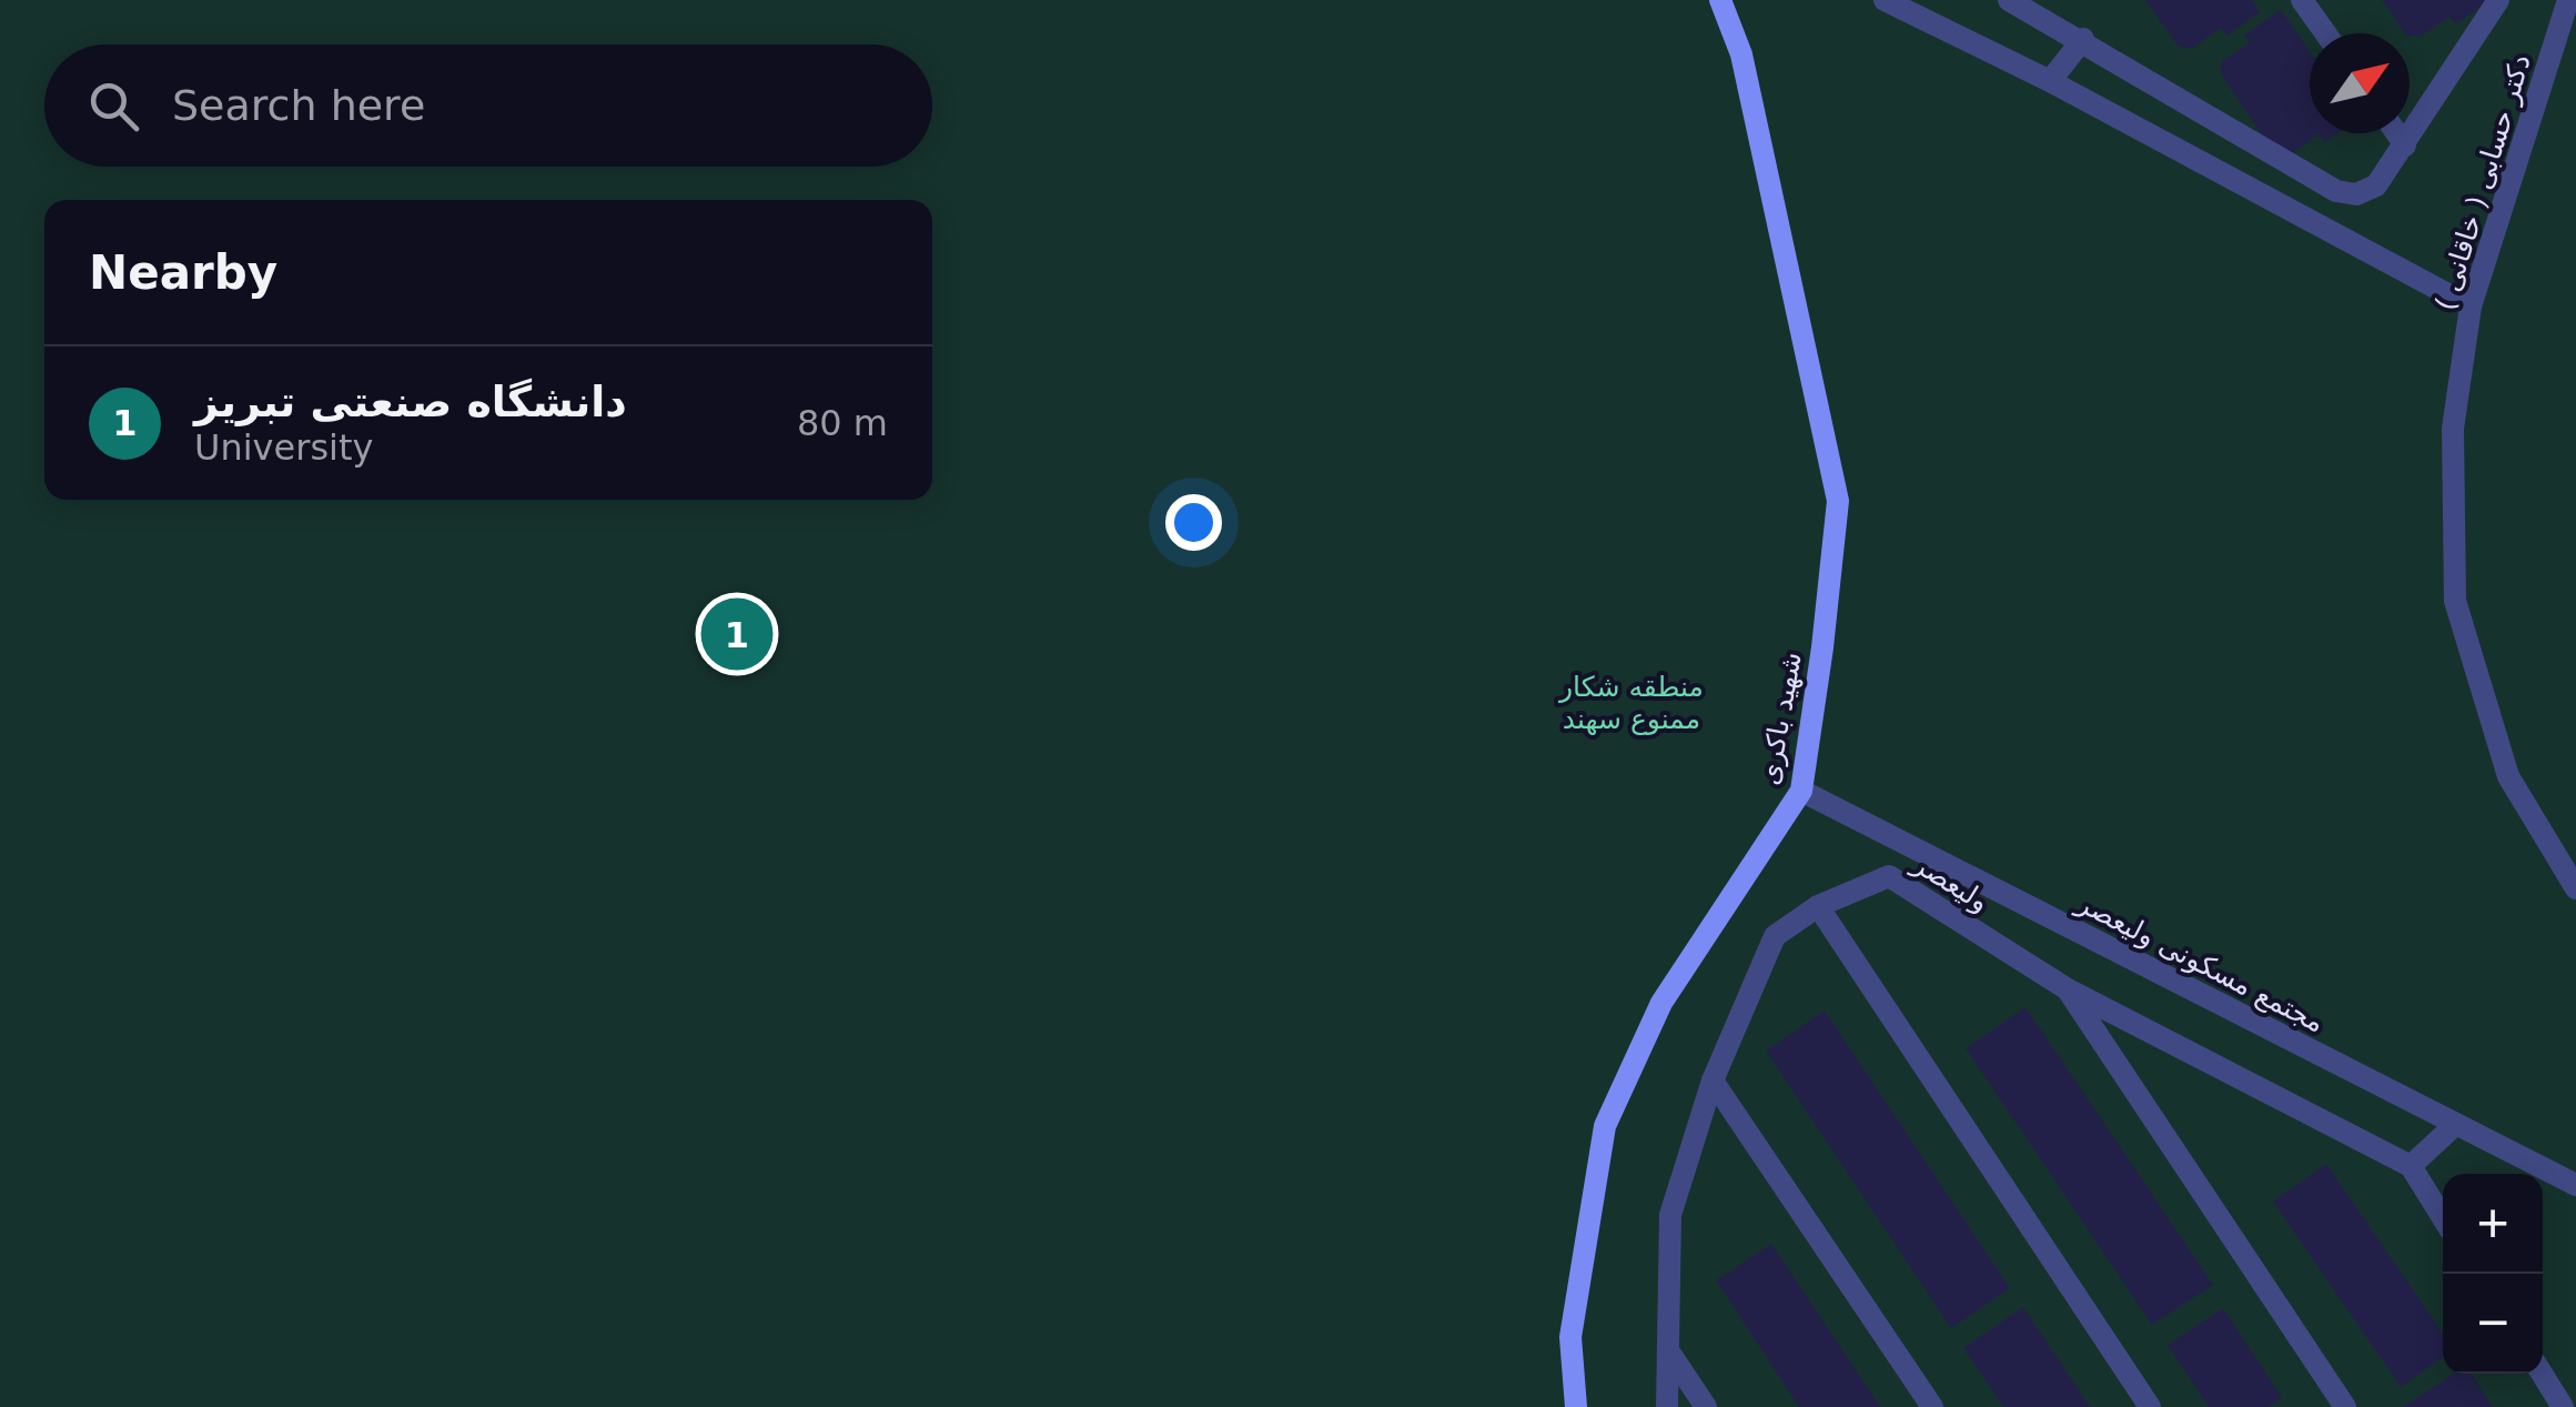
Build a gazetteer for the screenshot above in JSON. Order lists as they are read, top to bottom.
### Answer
{
  "streets": {
    "main road": ["شهید باکری"],
    "street": ["دکتر حسابی ( خاقانی )", "ولیعصر", "مجتمع مسکونی ولیعصر"]
  },
  "crossings": [
    ["شهید باکری", "مجتمع مسکونی ولیعصر"]
  ],
  "parks": ["منطقه شکار ممنوع سهند"],
  "north": "top right",
  "page": {
    "search": "Search here",
    "heading": "Nearby",
    "list": [
      {
        "mark": "1",
        "name": "دانشگاه صنعتی تبریز",
        "note": "University",
        "value": "80 m"
      }
    ],
    "pins": "1",
    "map_buttons": ["+", "−"]
  }
}
